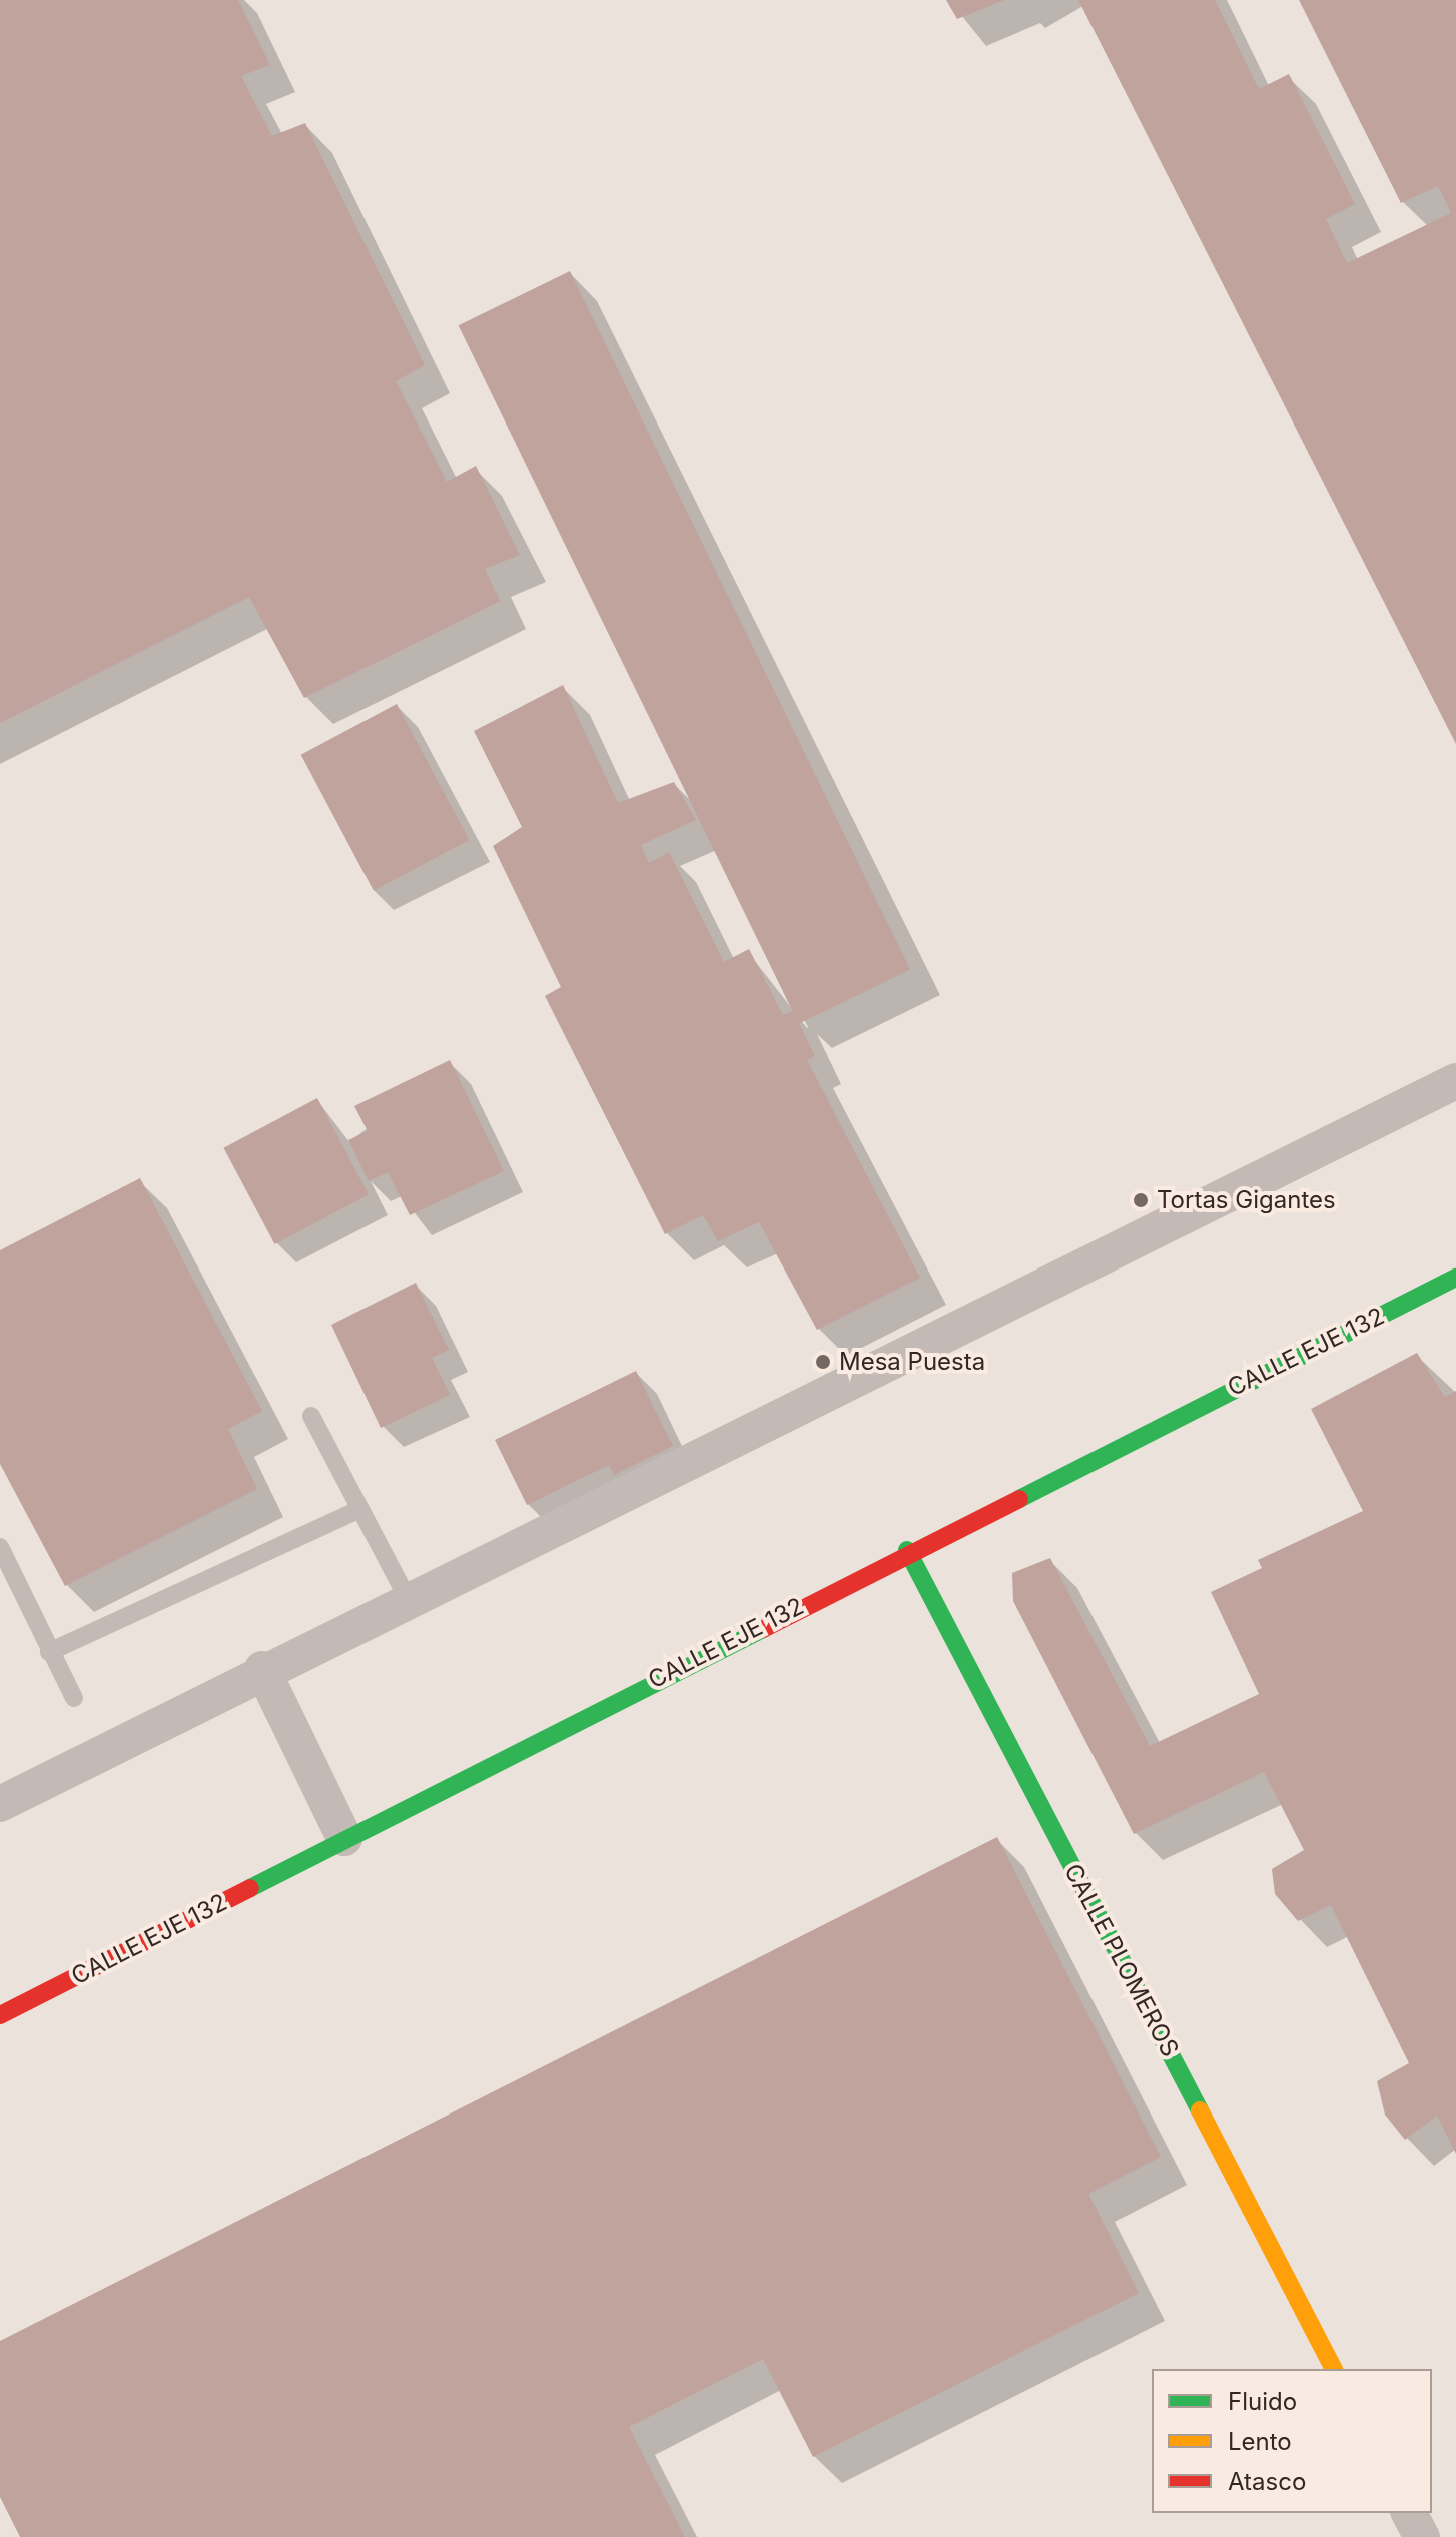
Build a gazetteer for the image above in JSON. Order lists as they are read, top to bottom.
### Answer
{
  "streets": {
    "street": ["CALLE EJE 132", "CALLE PLOMEROS"]
  },
  "crossings": [
    ["CALLE EJE 132", "CALLE PLOMEROS"]
  ],
  "places": ["Tortas Gigantes", "Mesa Puesta"],
  "legend": ["Fluido", "Lento", "Atasco"]
}
